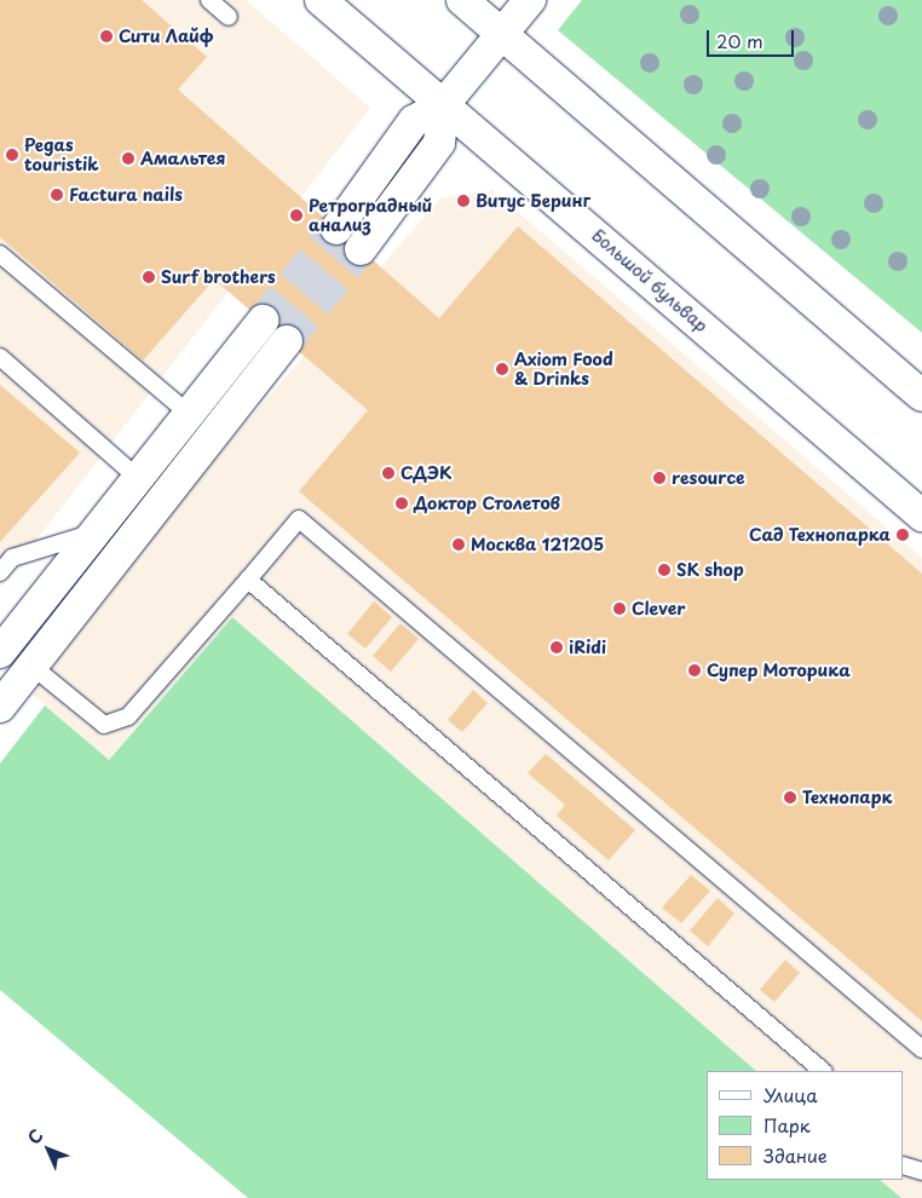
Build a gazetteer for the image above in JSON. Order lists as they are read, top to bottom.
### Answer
{
  "streets": {
    "street": ["Большой бульвар"]
  },
  "places": [
    "Сити Лайф",
    "Pegas touristik",
    "Амальтея",
    "Factura nails",
    "Витус Беринг",
    "Ретроградный анализ",
    "Surf brothers",
    "Axiom Food & Drinks",
    "СДЭК",
    "resource",
    "Доктор Столетов",
    "Сад Технопарка",
    "Москва 121205",
    "SK shop",
    "Clever",
    "iRidi",
    "Супер Моторика",
    "Технопарк"
  ],
  "legend": ["Улица", "Парк", "Здание"],
  "scale_bar": "20 m",
  "north": "top left"
}
